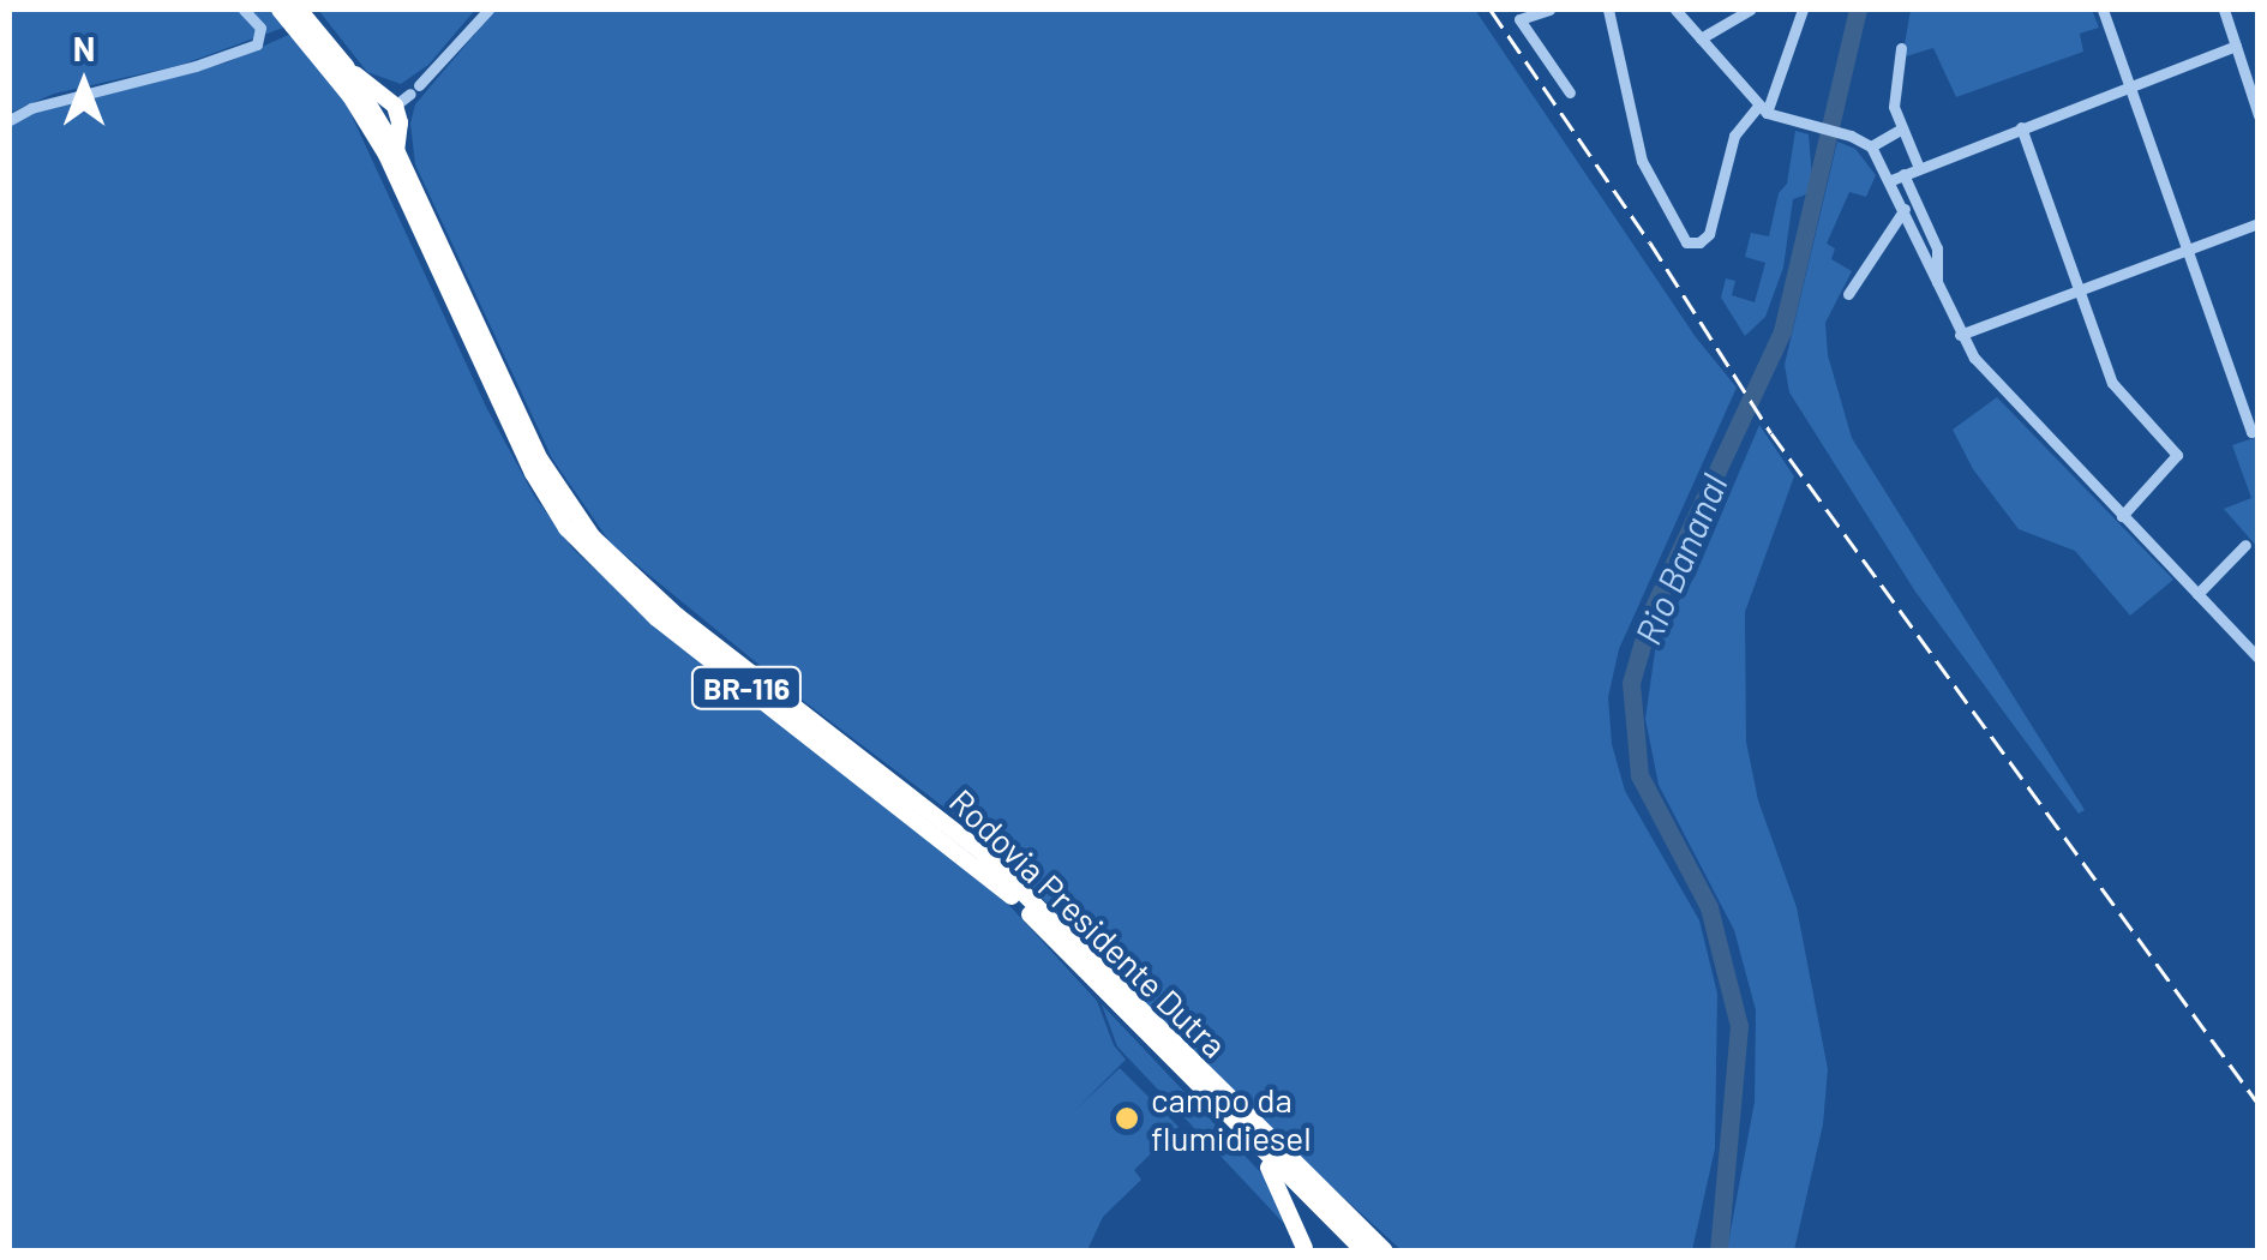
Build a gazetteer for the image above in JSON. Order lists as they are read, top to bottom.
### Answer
{
  "streets": {
    "highway": ["BR-116", "Rodovia Presidente Dutra"]
  },
  "water": ["Rio Bananal"],
  "places": ["campo da flumidiesel"],
  "north": "top"
}
